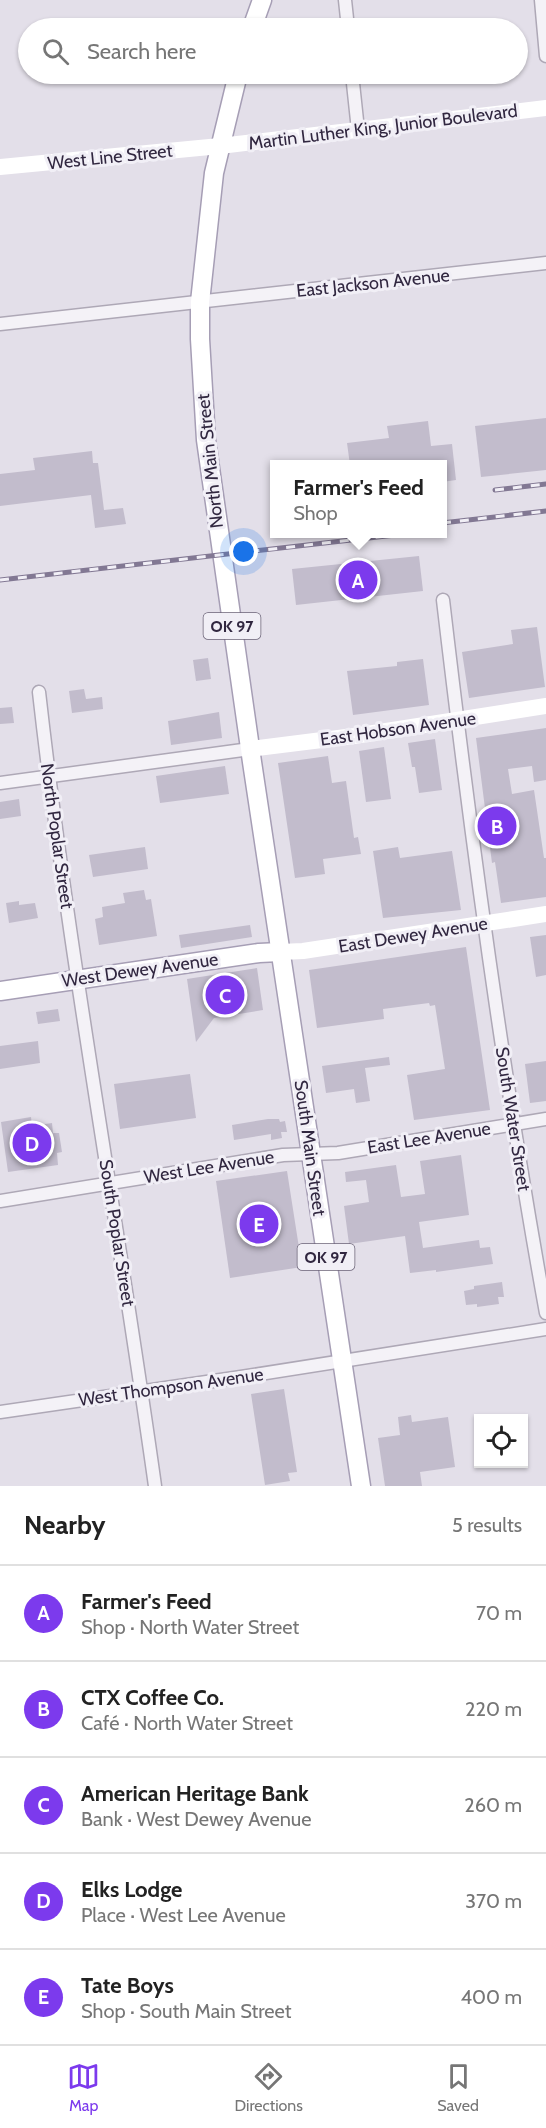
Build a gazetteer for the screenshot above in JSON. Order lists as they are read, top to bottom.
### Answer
{
  "streets": {
    "main road": [
      "North Main Street",
      "OK 97",
      "West Dewey Avenue",
      "South Main Street"
    ],
    "street": [
      "Martin Luther King, Junior Boulevard",
      "West Line Street",
      "East Jackson Avenue",
      "East Hobson Avenue",
      "North Poplar Street",
      "East Dewey Avenue",
      "South Water Street",
      "East Lee Avenue",
      "West Lee Avenue",
      "South Poplar Street",
      "West Thompson Avenue"
    ]
  },
  "crossings": [
    ["Martin Luther King, Junior Boulevard", "West Line Street"],
    ["Martin Luther King, Junior Boulevard", "North Main Street"],
    ["Martin Luther King, Junior Boulevard", "OK 97"],
    ["West Line Street", "North Main Street"],
    ["West Line Street", "OK 97"],
    ["East Jackson Avenue", "North Main Street"],
    ["North Main Street", "OK 97"],
    ["North Main Street", "East Hobson Avenue"],
    ["North Main Street", "East Dewey Avenue"],
    ["North Main Street", "West Dewey Avenue"],
    ["North Main Street", "South Main Street"],
    ["East Hobson Avenue", "South Water Street"],
    ["North Poplar Street", "West Dewey Avenue"],
    ["North Poplar Street", "South Poplar Street"],
    ["East Dewey Avenue", "West Dewey Avenue"],
    ["East Dewey Avenue", "South Water Street"],
    ["East Dewey Avenue", "South Main Street"],
    ["West Dewey Avenue", "South Main Street"],
    ["West Dewey Avenue", "South Poplar Street"],
    ["South Water Street", "East Lee Avenue"],
    ["East Lee Avenue", "South Main Street"],
    ["East Lee Avenue", "West Lee Avenue"],
    ["South Main Street", "West Lee Avenue"],
    ["South Main Street", "West Thompson Avenue"],
    ["West Lee Avenue", "South Poplar Street"],
    ["South Poplar Street", "West Thompson Avenue"]
  ],
  "page": {
    "search": "Search here",
    "popup": ["Farmer's Feed", "Shop"],
    "pins": [
      "A",
      "B",
      "C",
      "D",
      "E"
    ],
    "heading": ["Nearby", "5 results"],
    "list": [
      {
        "mark": "A",
        "name": "Farmer's Feed",
        "note": "Shop · North Water Street",
        "value": "70 m"
      },
      {
        "mark": "B",
        "name": "CTX Coffee Co.",
        "note": "Café · North Water Street",
        "value": "220 m"
      },
      {
        "mark": "C",
        "name": "American Heritage Bank",
        "note": "Bank · West Dewey Avenue",
        "value": "260 m"
      },
      {
        "mark": "D",
        "name": "Elks Lodge",
        "note": "Place · West Lee Avenue",
        "value": "370 m"
      },
      {
        "mark": "E",
        "name": "Tate Boys",
        "note": "Shop · South Main Street",
        "value": "400 m"
      }
    ],
    "nav": ["Map", "Directions", "Saved"]
  }
}
